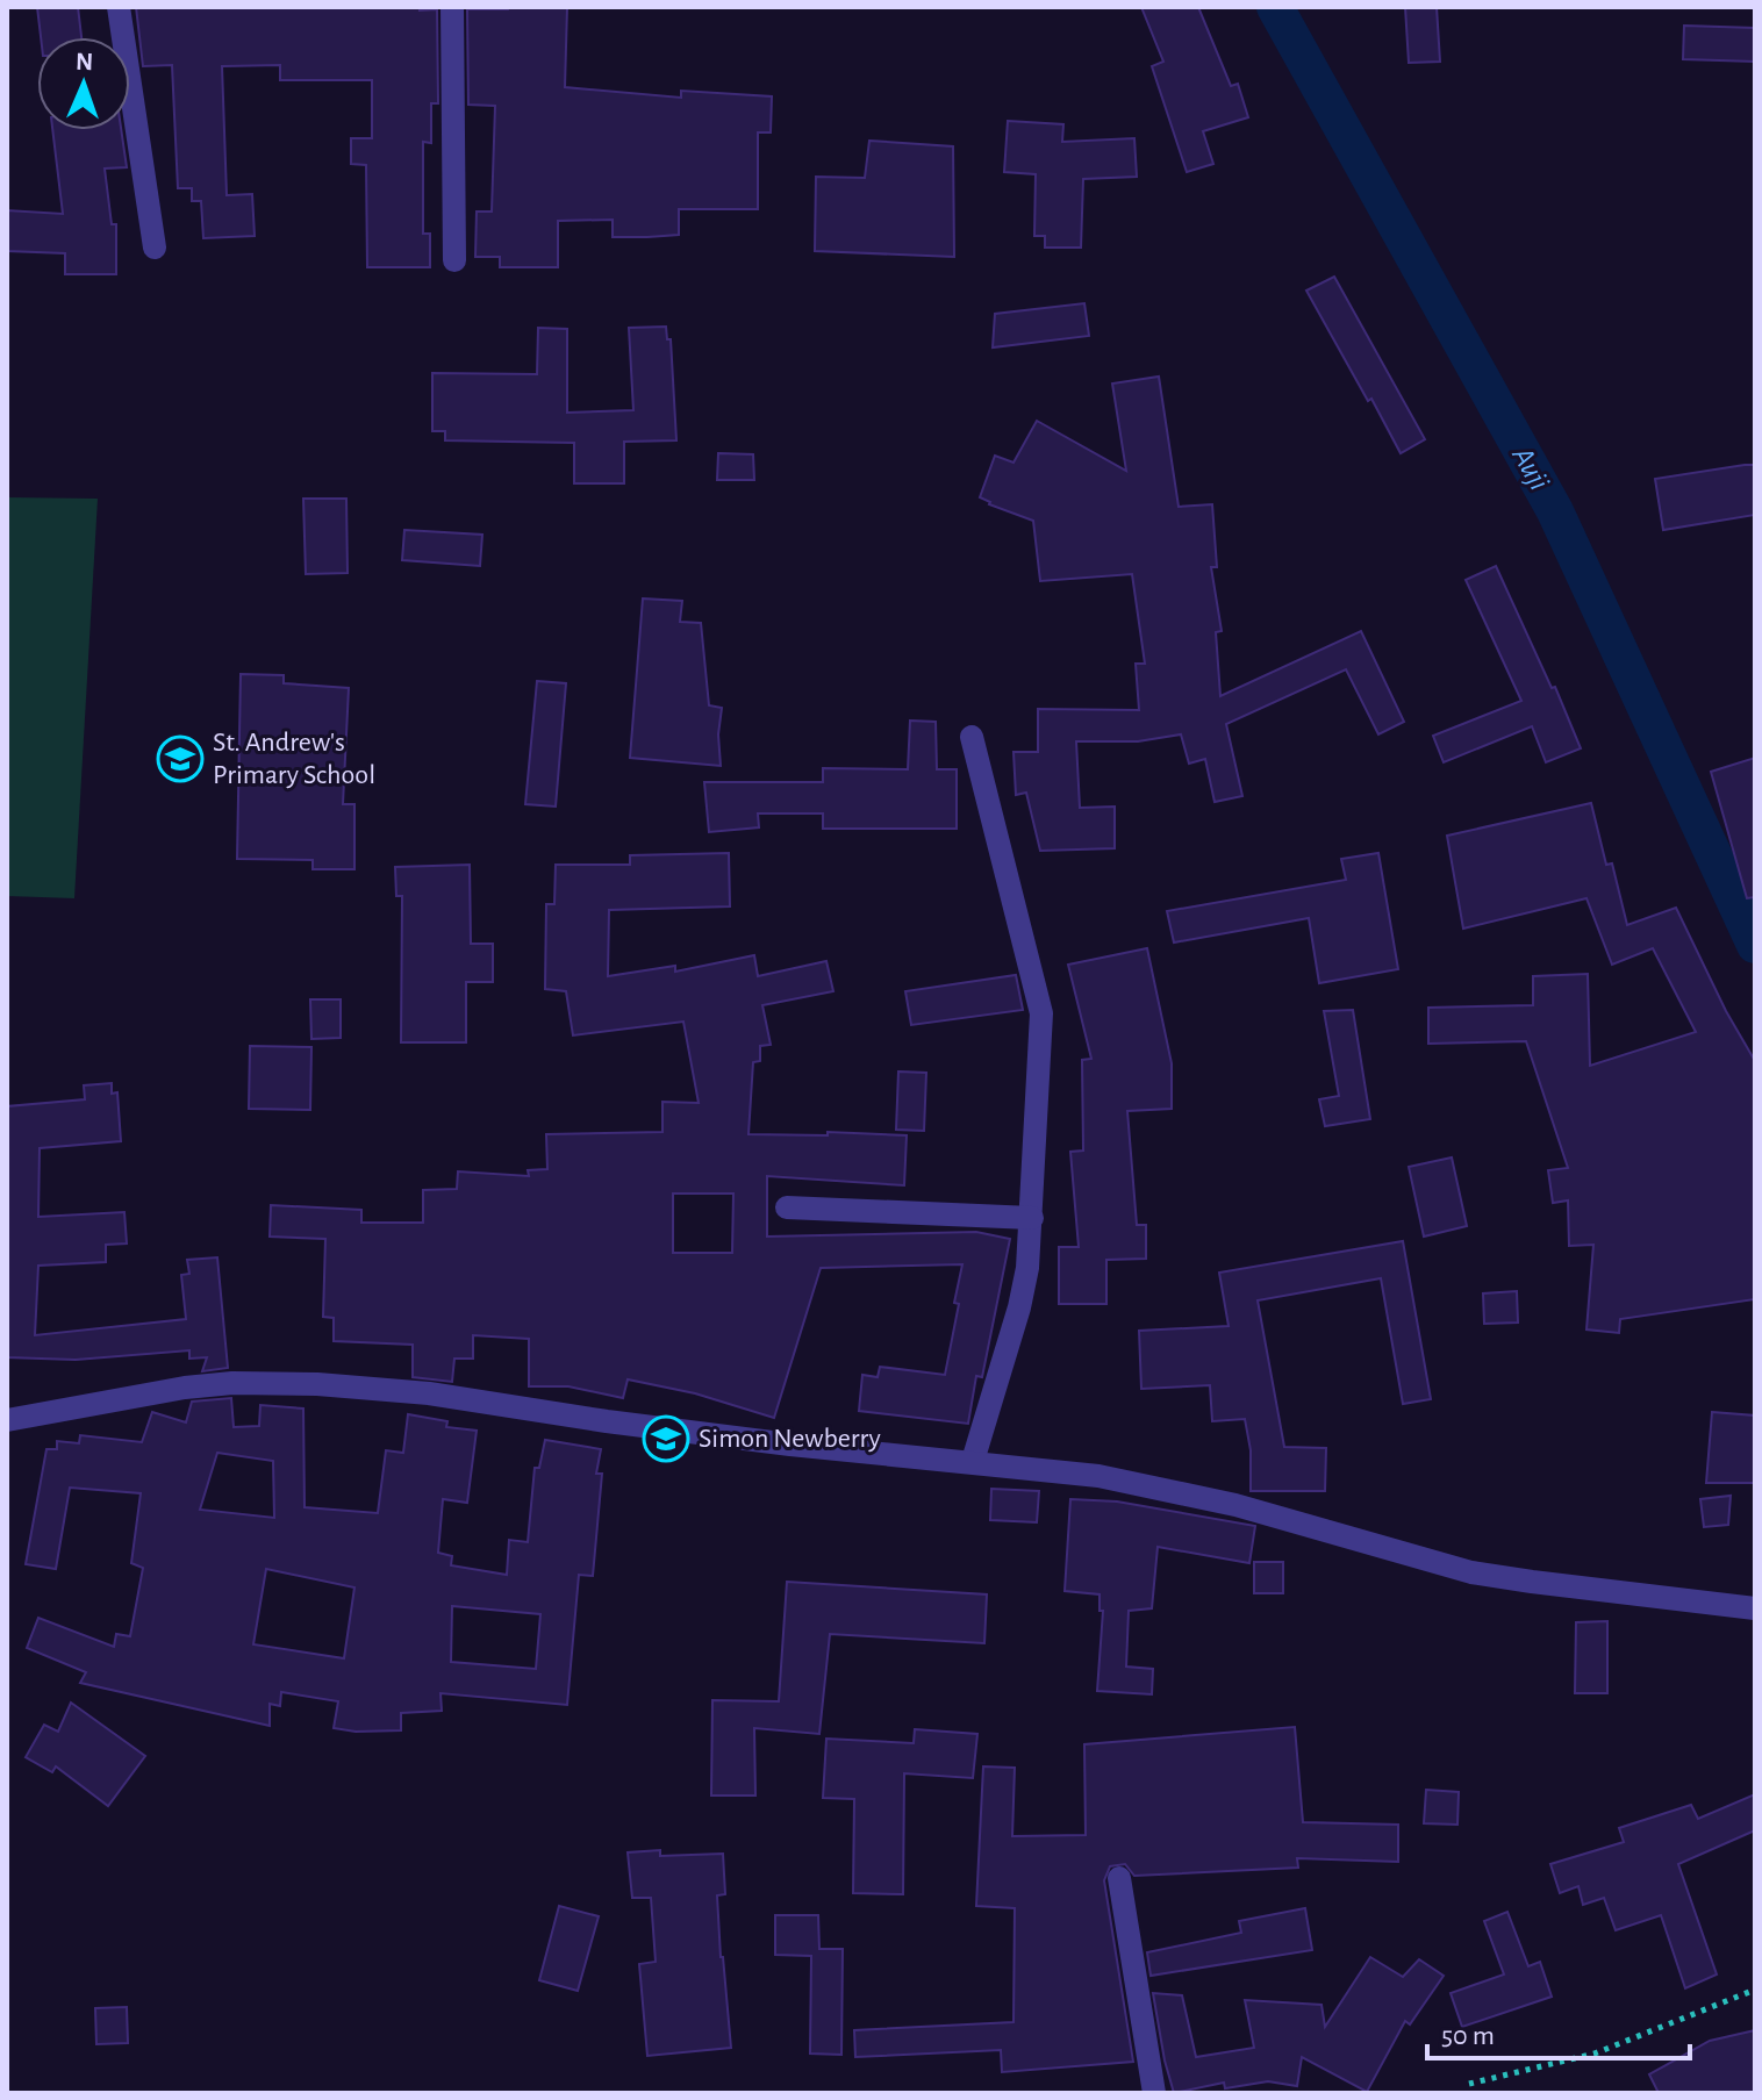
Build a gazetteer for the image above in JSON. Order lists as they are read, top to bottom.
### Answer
{
  "water": ["Auji"],
  "places": {
    "school or university": ["St. Andrew's Primary School", "Simon Newberry"]
  },
  "scale_bar": "50 m",
  "north": "top"
}
